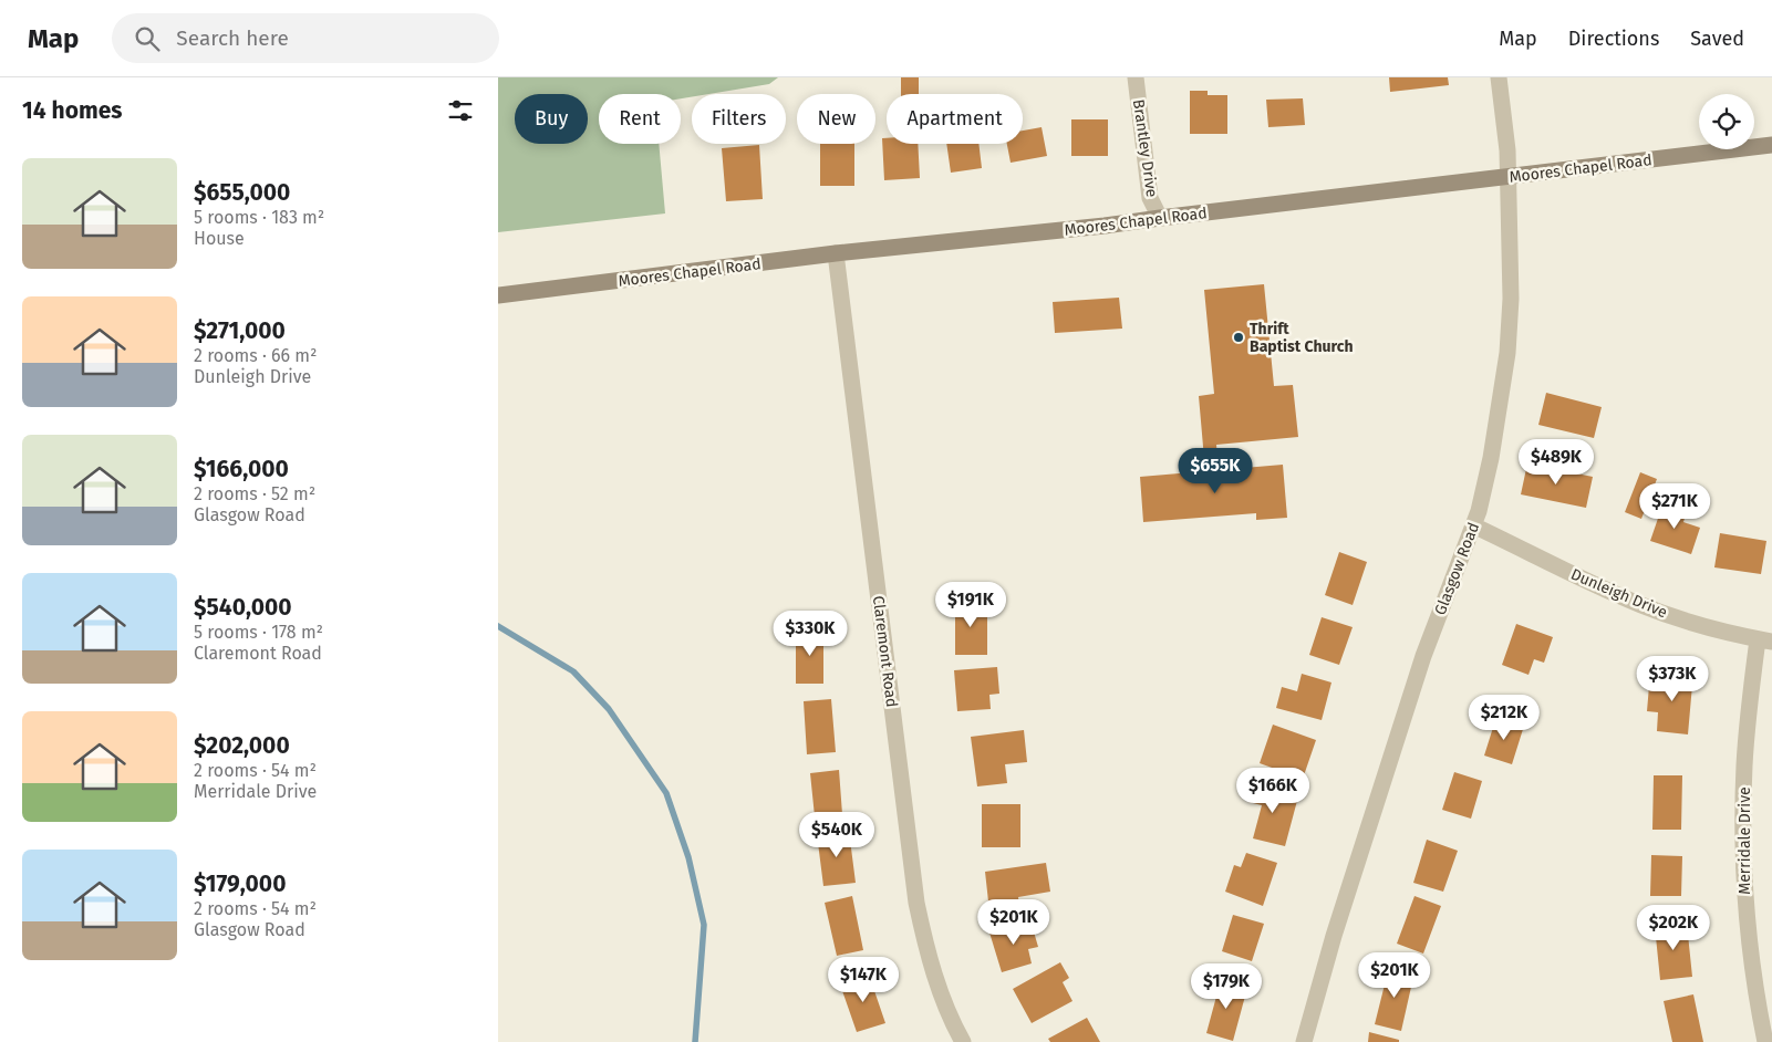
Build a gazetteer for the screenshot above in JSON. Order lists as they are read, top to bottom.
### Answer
{
  "streets": {
    "main road": ["Moores Chapel Road"],
    "street": [
      "Brantley Drive",
      "Glasgow Road",
      "Dunleigh Drive",
      "Claremont Road",
      "Merridale Drive"
    ]
  },
  "crossings": [
    ["Brantley Drive", "Moores Chapel Road"],
    ["Moores Chapel Road", "Glasgow Road"],
    ["Moores Chapel Road", "Claremont Road"],
    ["Glasgow Road", "Dunleigh Drive"],
    ["Dunleigh Drive", "Merridale Drive"]
  ],
  "places": ["Thrift Baptist Church"],
  "page": {
    "header": "Map",
    "search": "Search here",
    "nav": ["Map", "Directions", "Saved"],
    "heading": "14 homes",
    "chip": [
      "Buy",
      "Rent",
      "Filters",
      "New",
      "Apartment"
    ],
    "list": [
      {
        "name": "$655,000",
        "note": "5 rooms · 183 m² · House"
      },
      {
        "name": "$271,000",
        "note": "2 rooms · 66 m² · Dunleigh Drive"
      },
      {
        "name": "$166,000",
        "note": "2 rooms · 52 m² · Glasgow Road"
      },
      {
        "name": "$540,000",
        "note": "5 rooms · 178 m² · Claremont Road"
      },
      {
        "name": "$202,000",
        "note": "2 rooms · 54 m² · Merridale Drive"
      },
      {
        "name": "$179,000",
        "note": "2 rooms · 54 m² · Glasgow Road"
      }
    ],
    "price": [
      "$489K",
      "$655K",
      "$271K",
      "$191K",
      "$330K",
      "$373K",
      "$212K",
      "$166K",
      "$540K",
      "$201K",
      "$202K",
      "$201K",
      "$147K",
      "$179K"
    ]
  }
}
